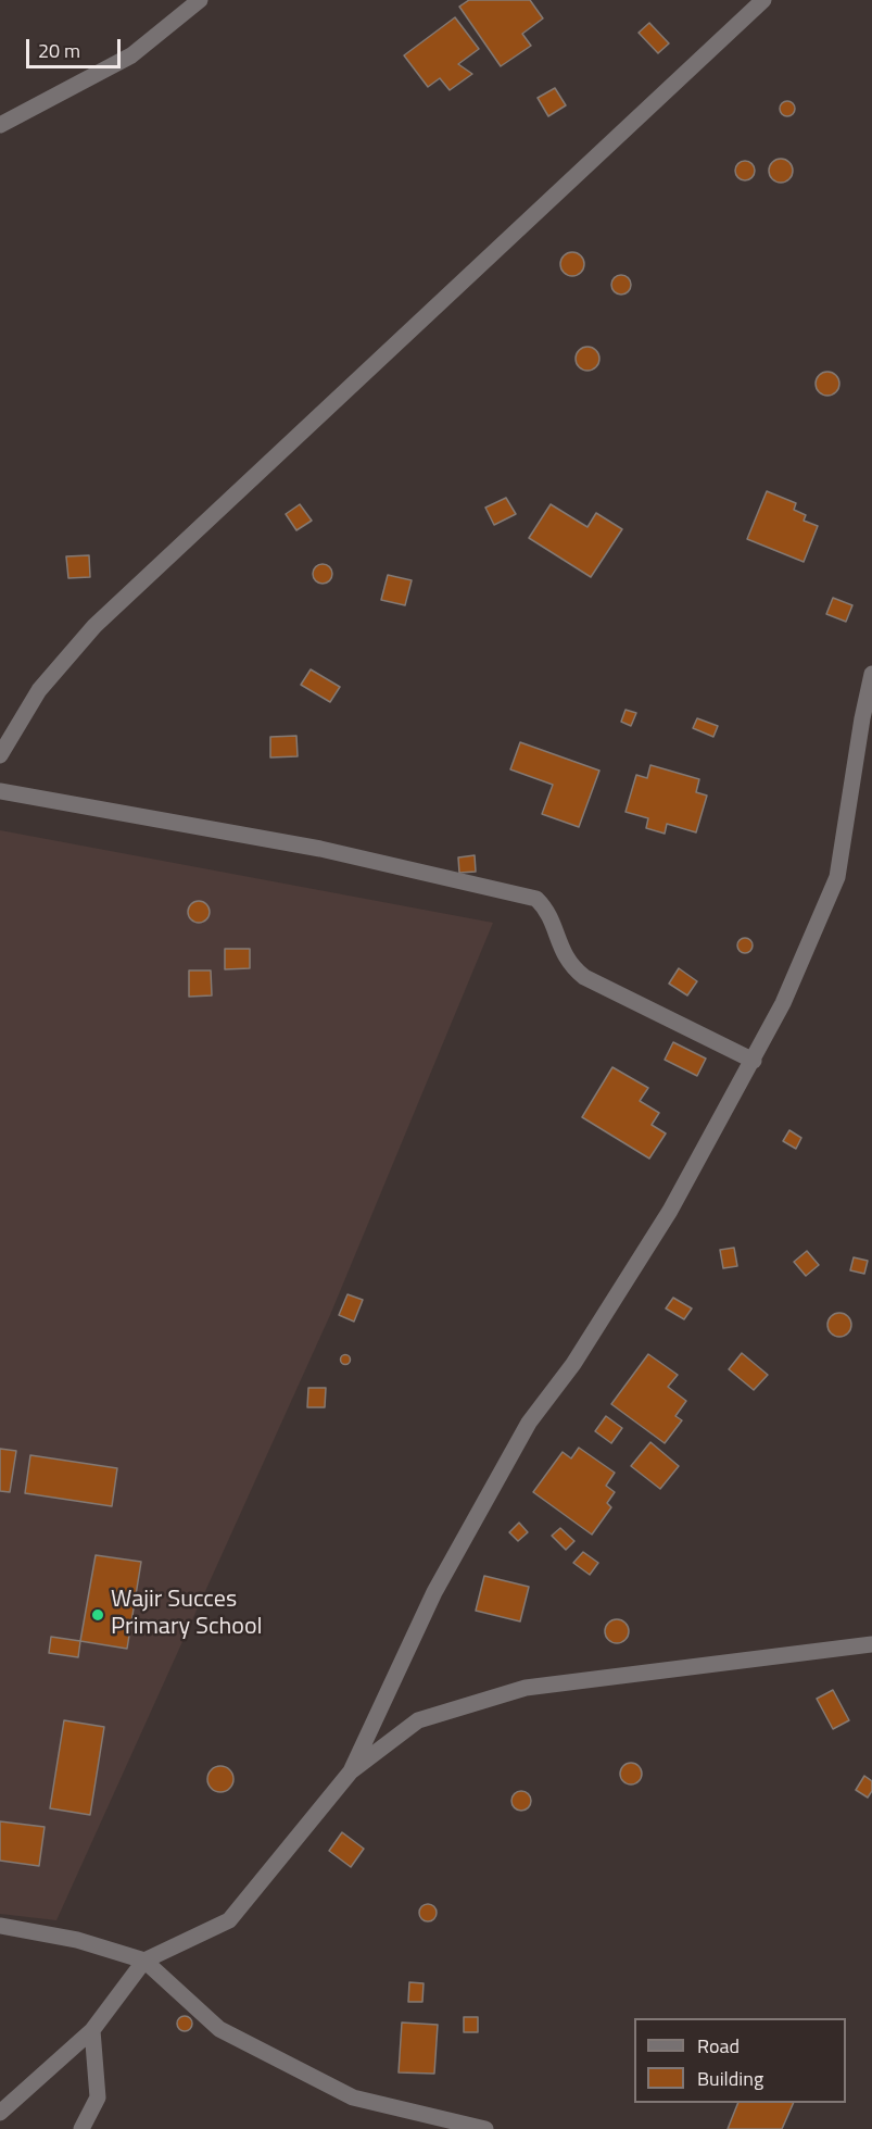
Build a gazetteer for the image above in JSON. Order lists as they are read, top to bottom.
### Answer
{
  "places": ["Wajir Succes Primary School"],
  "legend": ["Road", "Building"],
  "scale_bar": "20 m"
}
